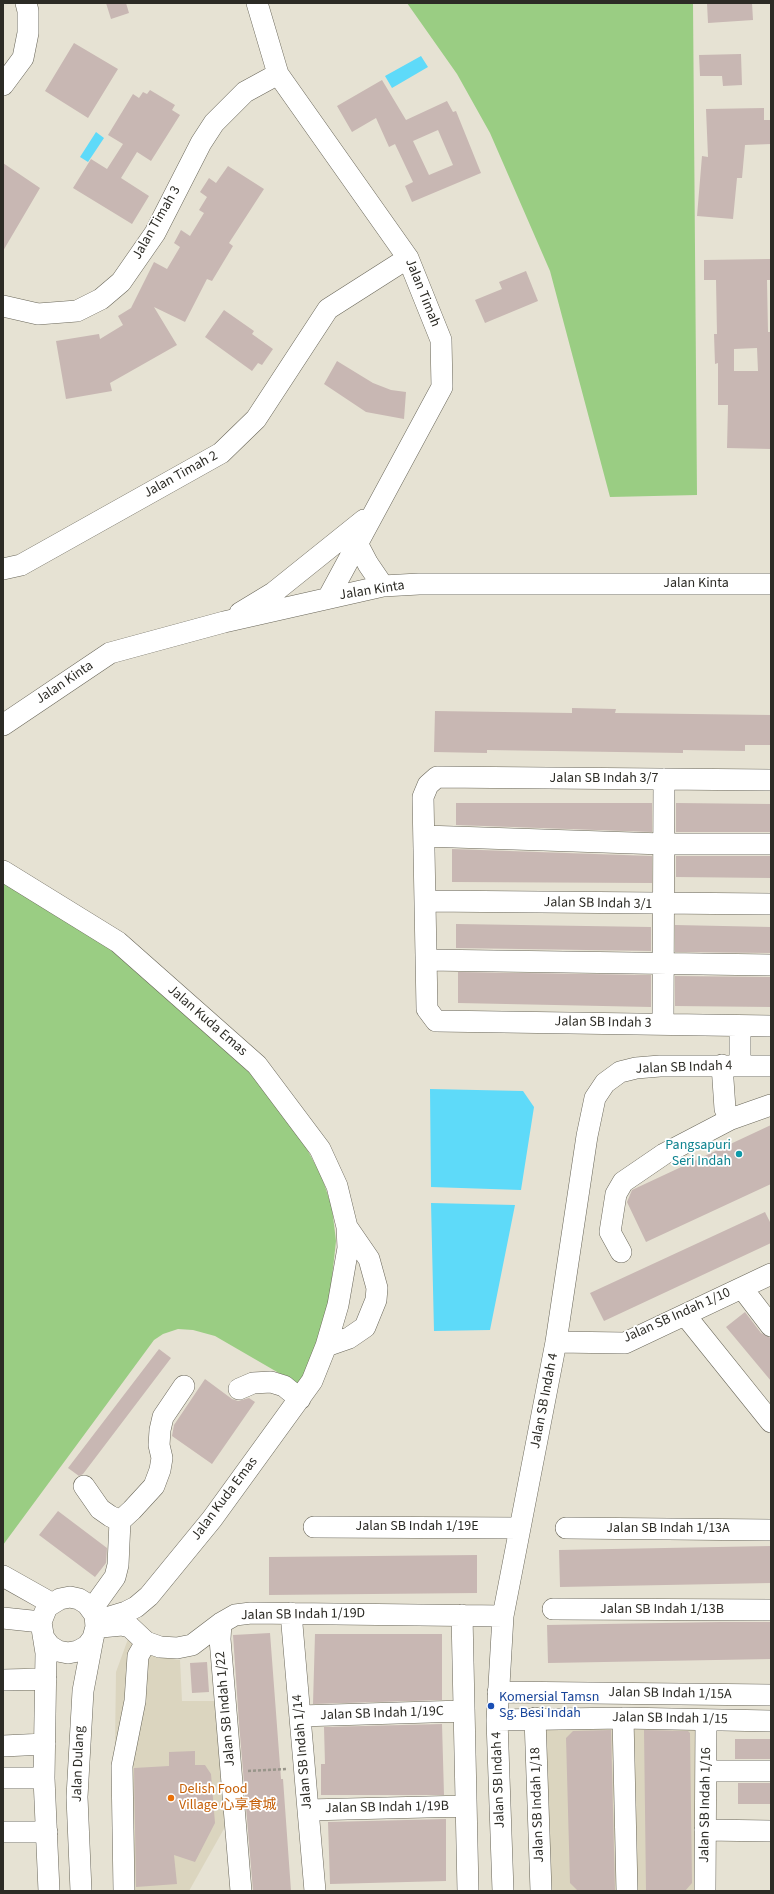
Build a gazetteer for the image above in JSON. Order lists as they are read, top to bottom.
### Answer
{
  "streets": {
    "street": [
      "Jalan Timah 3",
      "Jalan Timah",
      "Jalan Timah 2",
      "Jalan Kinta",
      "Jalan SB Indah 3/7",
      "Jalan SB Indah 3/1",
      "Jalan Kuda Emas",
      "Jalan SB Indah 3",
      "Jalan SB Indah 4",
      "Jalan SB Indah 1/10",
      "Jalan SB Indah 1/19E",
      "Jalan SB Indah 1/13A",
      "Jalan SB Indah 1/13B",
      "Jalan SB Indah 1/19D",
      "Jalan SB Indah 1/15A",
      "Jalan SB Indah 1/22",
      "Jalan SB Indah 1/19C",
      "Jalan SB Indah 1/15",
      "Jalan SB Indah 1/14",
      "Jalan Dulang",
      "Jalan SB Indah 1/18",
      "Jalan SB Indah 1/16",
      "Jalan SB Indah 1/19B"
    ]
  },
  "crossings": [
    ["Jalan Timah 3", "Jalan Timah"],
    ["Jalan Timah", "Jalan Timah 2"],
    ["Jalan Timah", "Jalan Kinta"],
    ["Jalan Kuda Emas", "Jalan SB Indah 1/19D"],
    ["Jalan Kuda Emas", "Jalan Dulang"],
    ["Jalan SB Indah 4", "Jalan SB Indah 1/10"],
    ["Jalan SB Indah 4", "Jalan SB Indah 1/19E"],
    ["Jalan SB Indah 4", "Jalan SB Indah 1/19D"],
    ["Jalan SB Indah 4", "Jalan SB Indah 1/15A"],
    ["Jalan SB Indah 4", "Jalan SB Indah 1/15"],
    ["Jalan SB Indah 1/19D", "Jalan SB Indah 1/22"],
    ["Jalan SB Indah 1/19D", "Jalan SB Indah 1/14"],
    ["Jalan SB Indah 1/19D", "Jalan Dulang"],
    ["Jalan SB Indah 1/19C", "Jalan SB Indah 1/14"],
    ["Jalan SB Indah 1/15", "Jalan SB Indah 1/18"],
    ["Jalan SB Indah 1/15", "Jalan SB Indah 1/16"],
    ["Jalan SB Indah 1/14", "Jalan SB Indah 1/19B"]
  ],
  "places": ["Pangsapuri Seri Indah", "Komersial Tamsn Sg. Besi Indah", "Delish Food Village 心享食城"]
}
